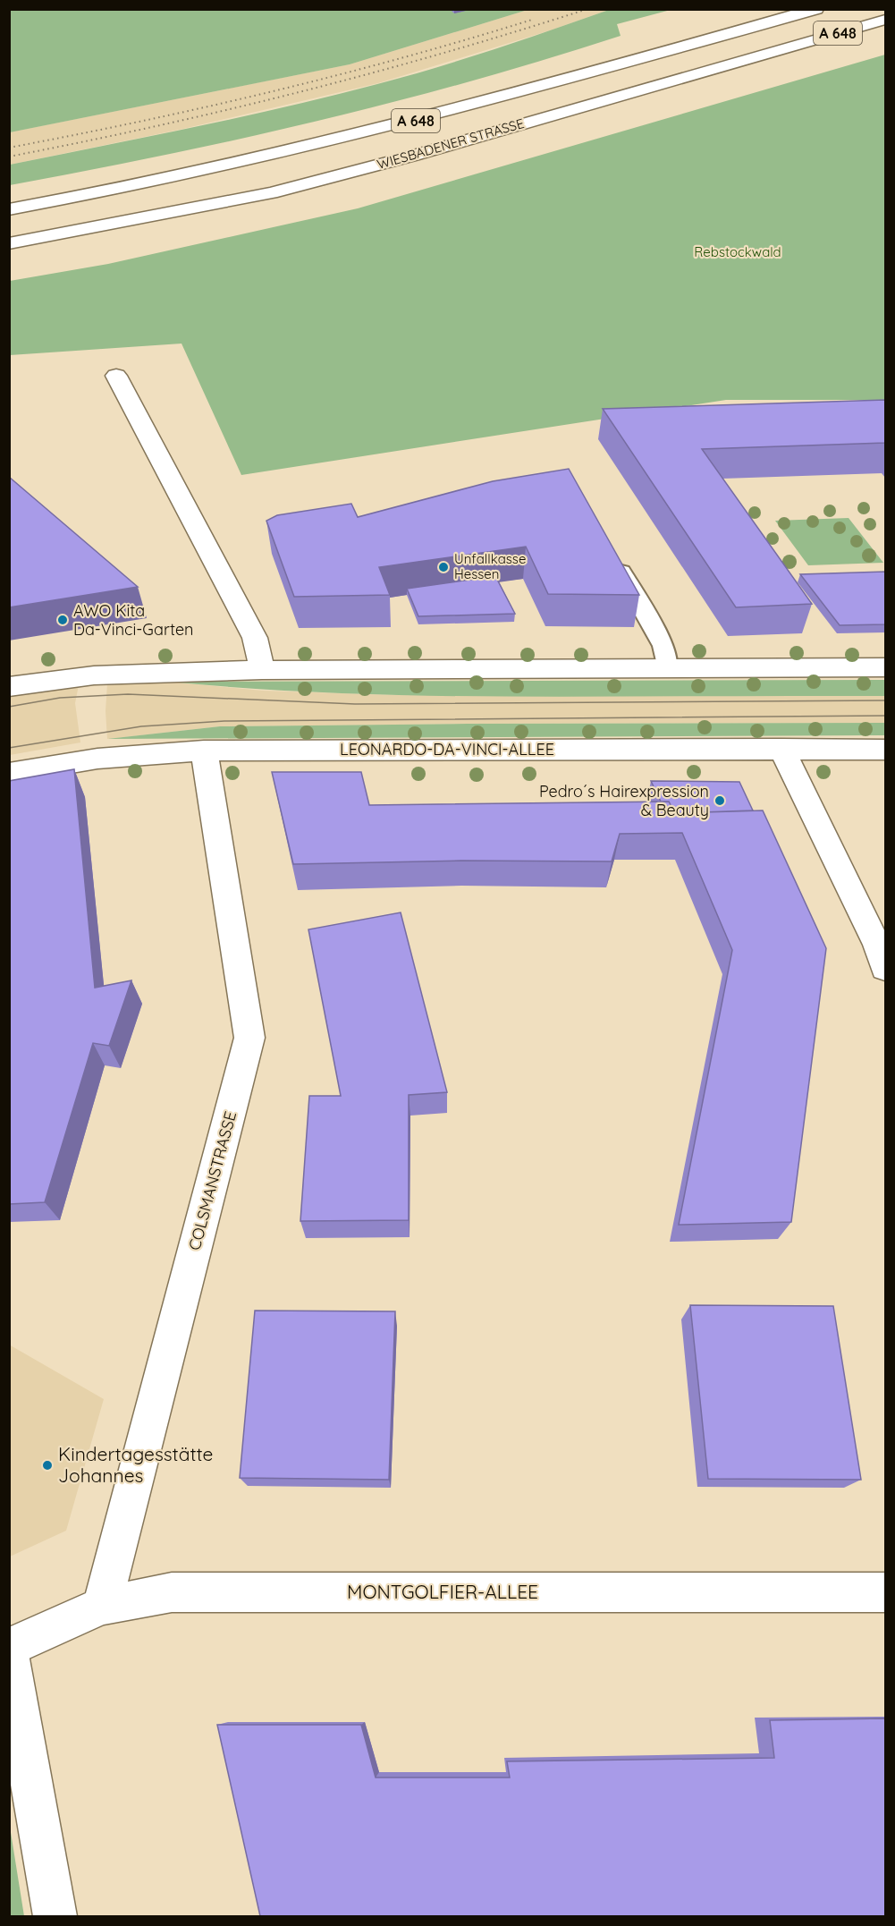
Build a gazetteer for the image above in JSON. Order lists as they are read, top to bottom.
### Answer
{
  "streets": {
    "main road": [
      "A 648",
      "WIESBADENER STRASSE",
      "LEONARDO-DA-VINCI-ALLEE",
      "COLSMANSTRASSE",
      "MONTGOLFIER-ALLEE"
    ]
  },
  "crossings": [
    ["LEONARDO-DA-VINCI-ALLEE", "COLSMANSTRASSE"],
    ["COLSMANSTRASSE", "MONTGOLFIER-ALLEE"]
  ],
  "parks": ["Rebstockwald"],
  "places": [
    "Unfallkasse Hessen",
    "AWO Kita Da-Vinci-Garten",
    "Pedro´s Hairexpression & Beauty",
    "Kindertagesstätte Johannes"
  ]
}
